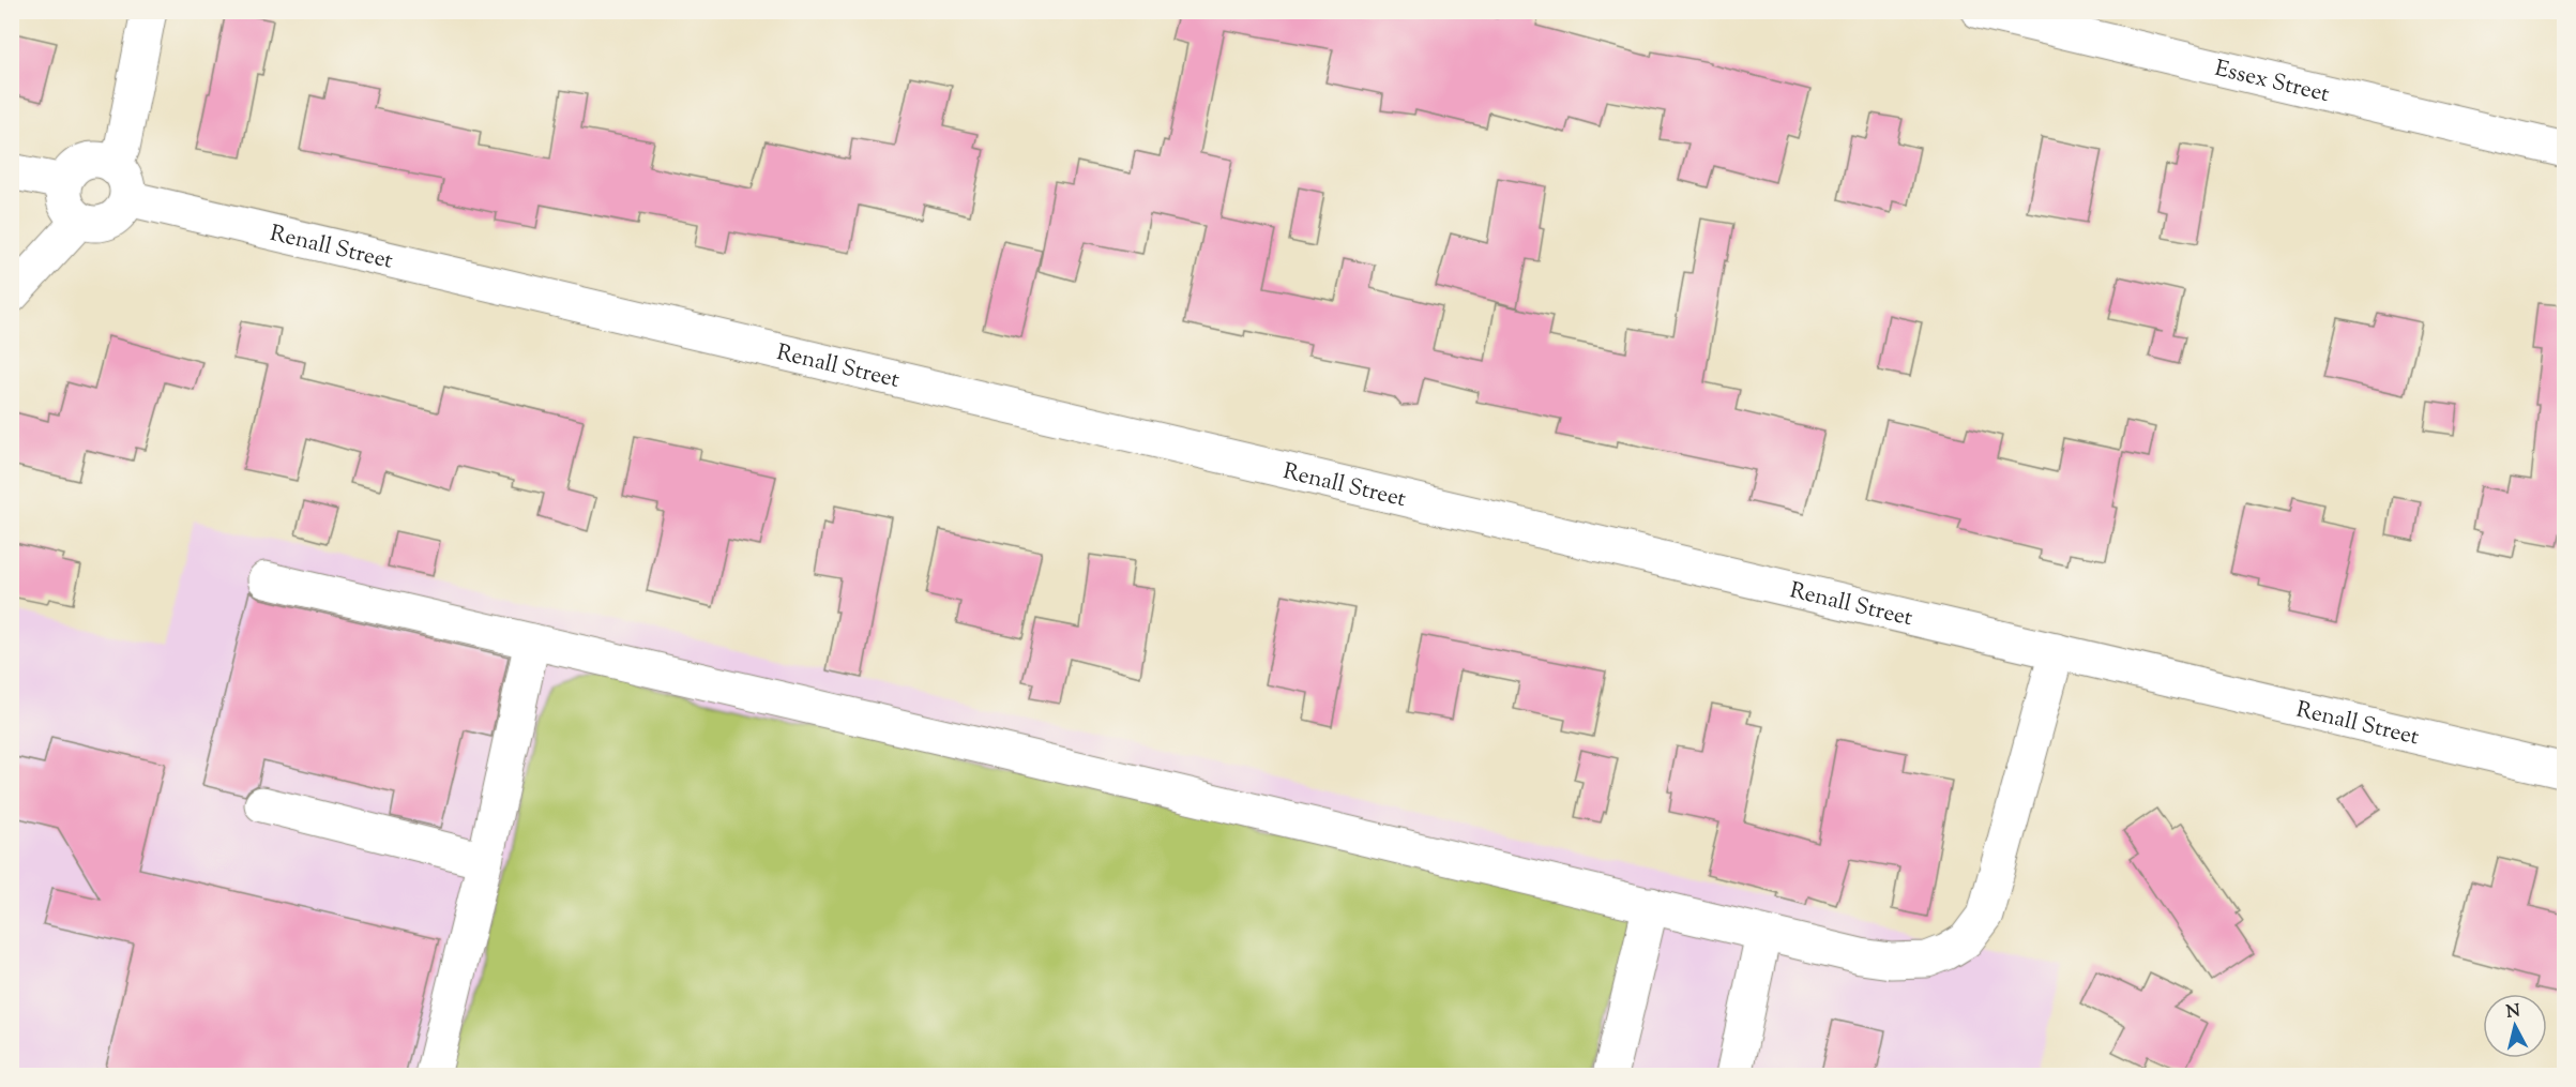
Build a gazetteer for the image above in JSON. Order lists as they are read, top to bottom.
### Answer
{
  "streets": {
    "street": ["Essex Street", "Renall Street"]
  },
  "north": "top"
}
